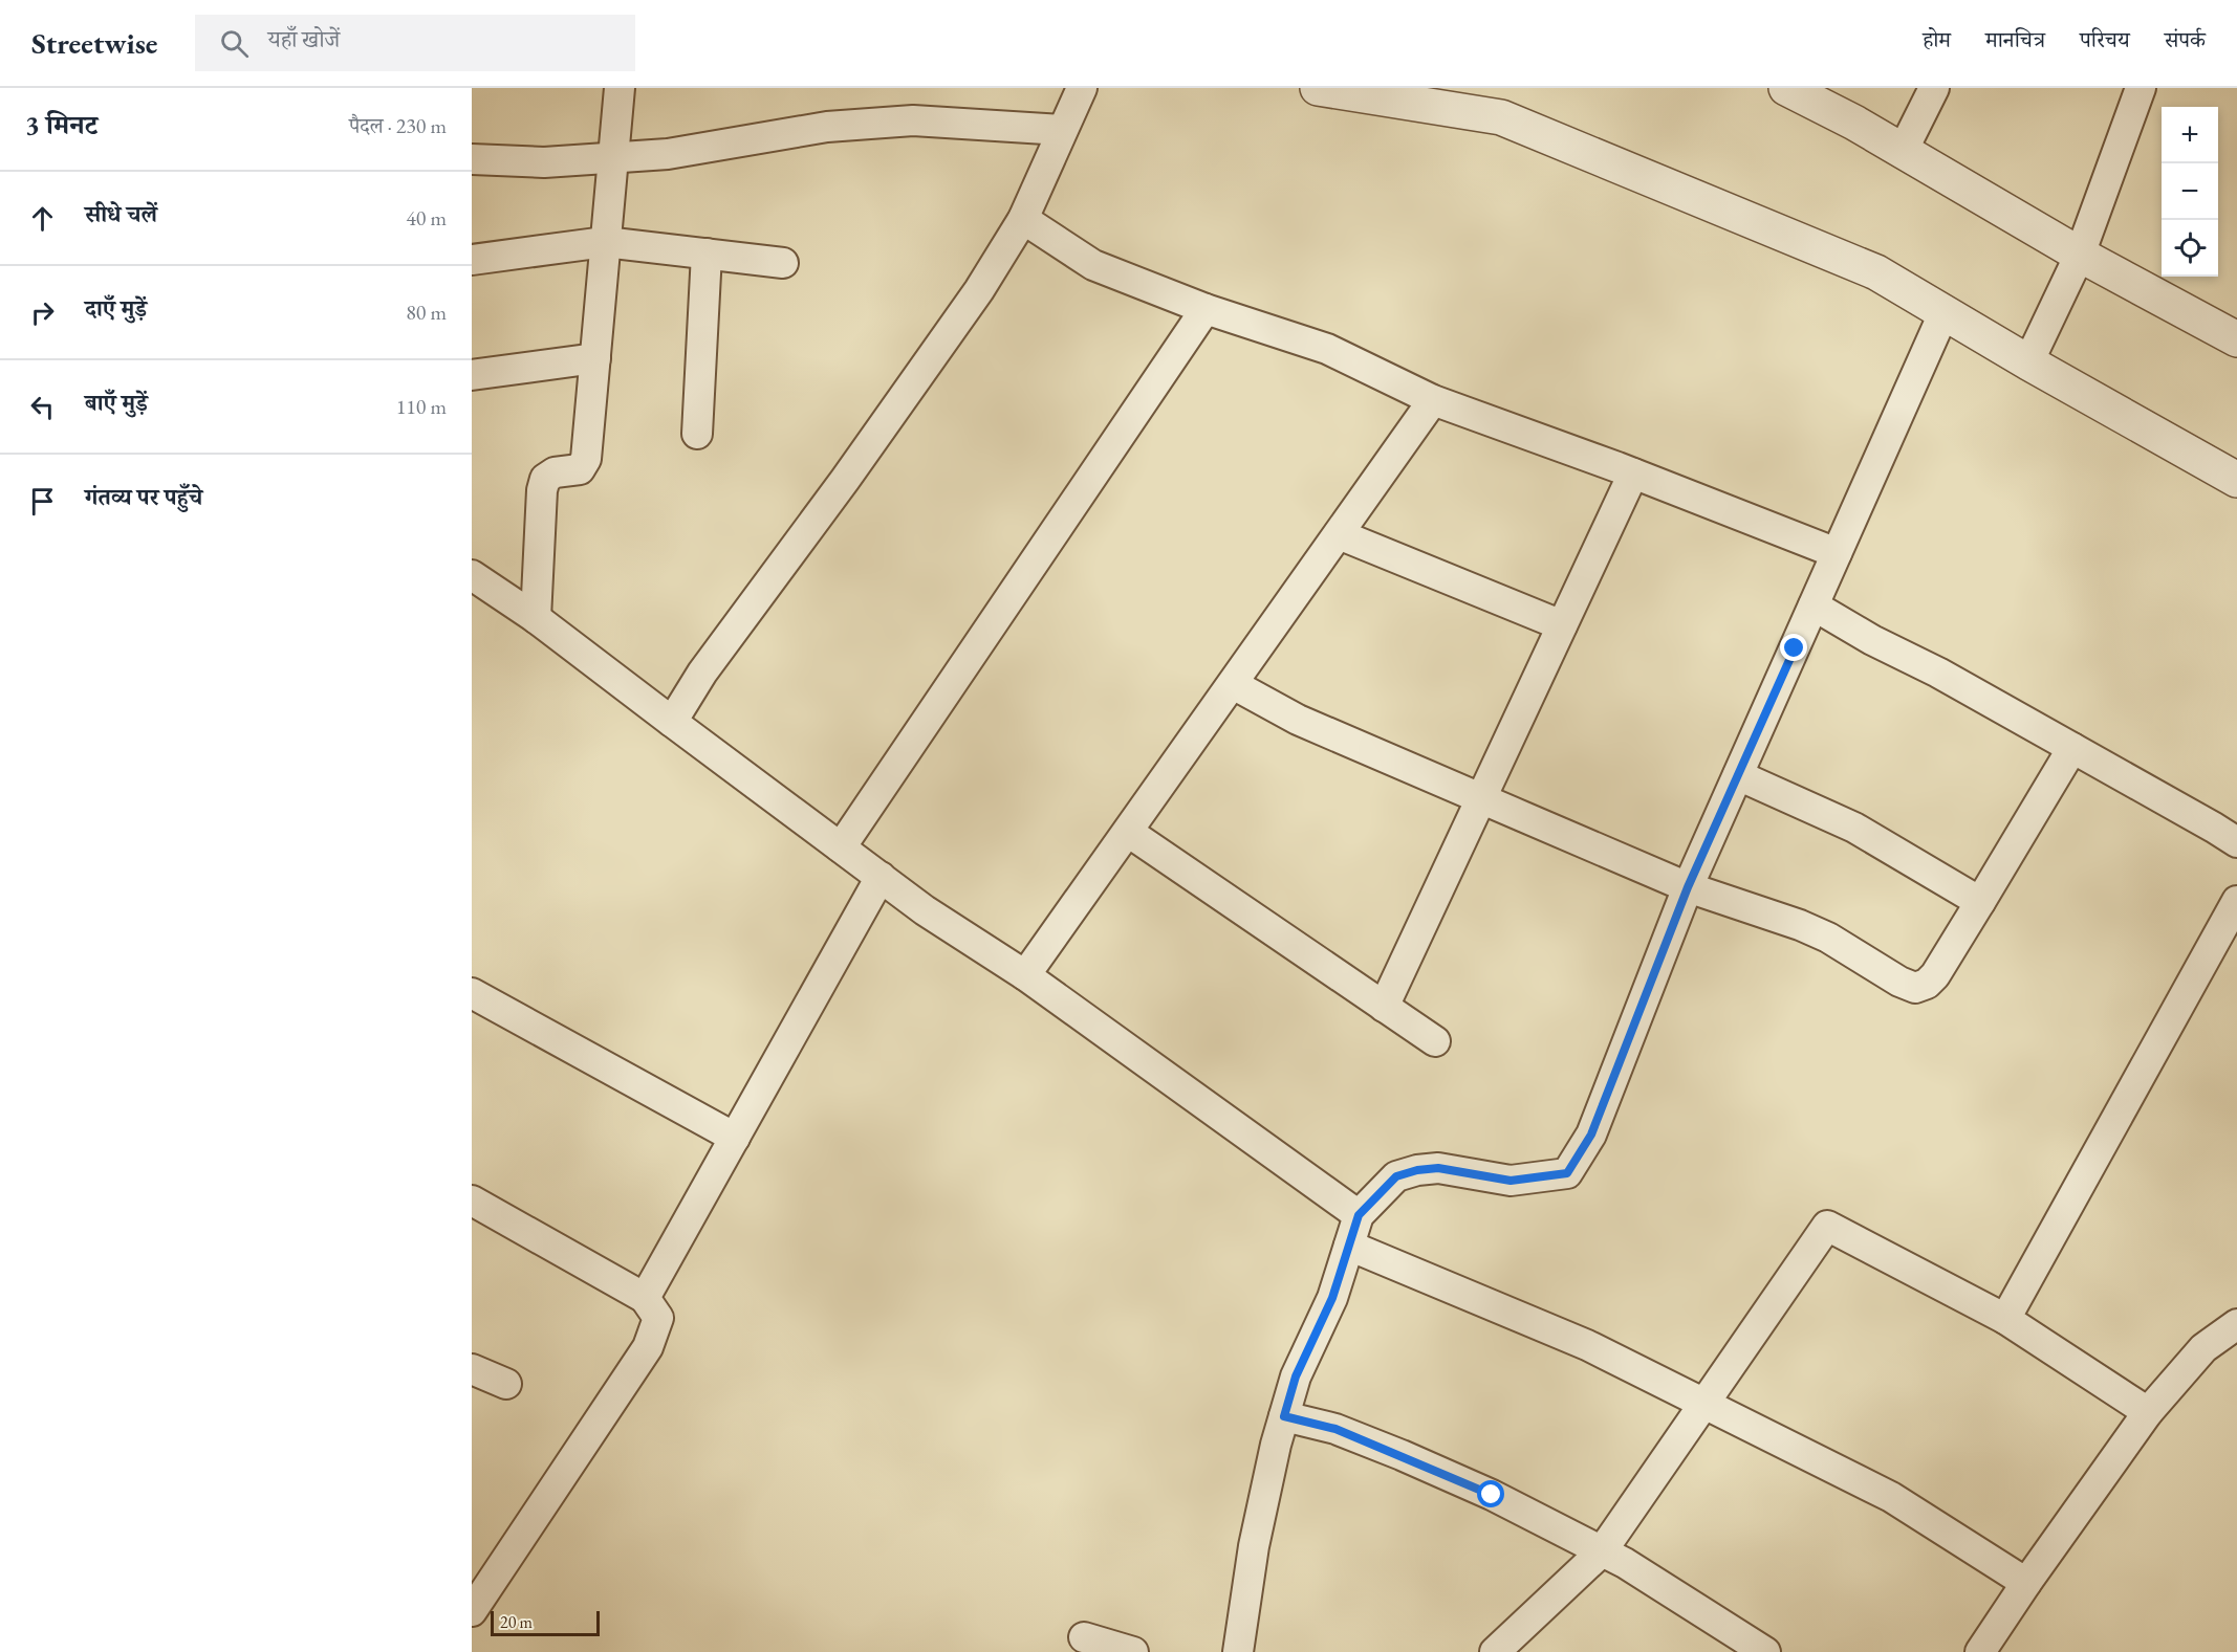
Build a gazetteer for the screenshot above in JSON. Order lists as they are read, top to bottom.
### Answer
{
  "scale_bar": "20 m",
  "page": {
    "header": "Streetwise",
    "search": "यहाँ खोजें",
    "nav": [
      "होम",
      "मानचित्र",
      "परिचय",
      "संपर्क"
    ],
    "heading": ["3 मिनट", "पैदल · 230 m"],
    "map_buttons": ["+", "−"],
    "list": [
      ["सीधे चलें", "40 m"],
      ["दाएँ मुड़ें", "80 m"],
      ["बाएँ मुड़ें", "110 m"],
      "गंतव्य पर पहुँचे"
    ],
    "scale": "20 m"
  }
}
